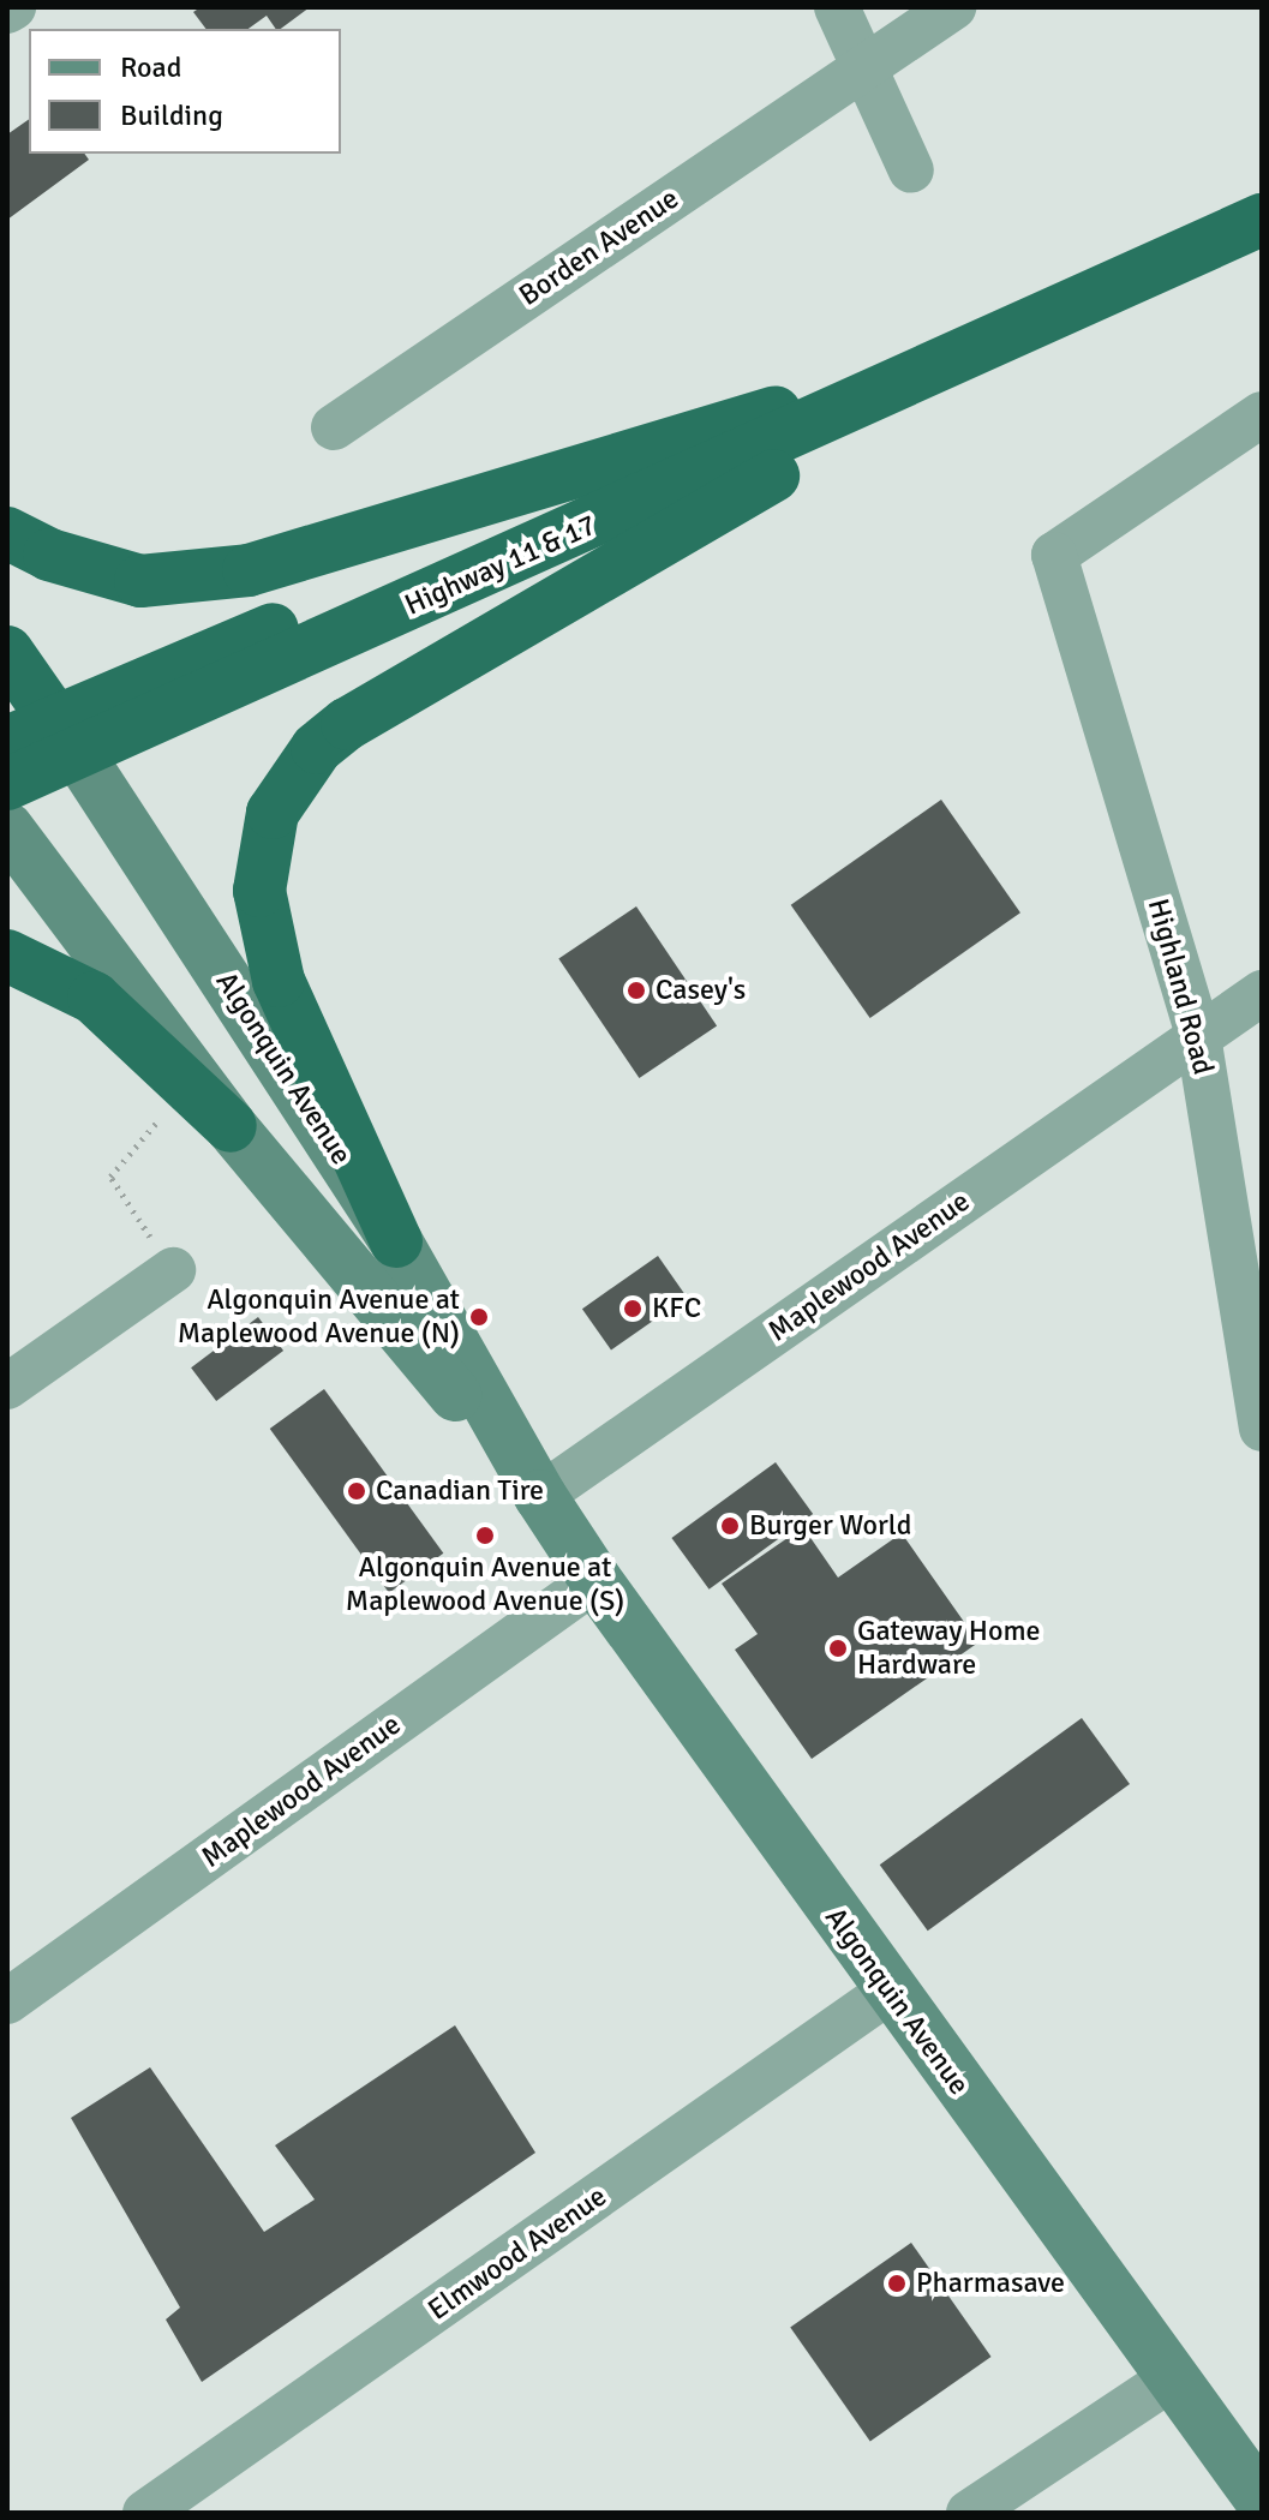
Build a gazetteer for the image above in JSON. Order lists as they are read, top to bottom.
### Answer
{
  "streets": {
    "highway": ["Highway 11 & 17", "Algonquin Avenue"],
    "street": [
      "Borden Avenue",
      "Highland Road",
      "Maplewood Avenue",
      "Elmwood Avenue"
    ]
  },
  "crossings": [
    ["Highway 11 & 17", "Algonquin Avenue"],
    ["Highland Road", "Maplewood Avenue"],
    ["Algonquin Avenue", "Maplewood Avenue"],
    ["Algonquin Avenue", "Elmwood Avenue"]
  ],
  "places": [
    "Casey's",
    "KFC",
    "Algonquin Avenue at Maplewood Avenue (N)",
    "Canadian Tire",
    "Burger World",
    "Algonquin Avenue at Maplewood Avenue (S)",
    "Gateway Home Hardware",
    "Pharmasave"
  ],
  "legend": ["Road", "Building"]
}
